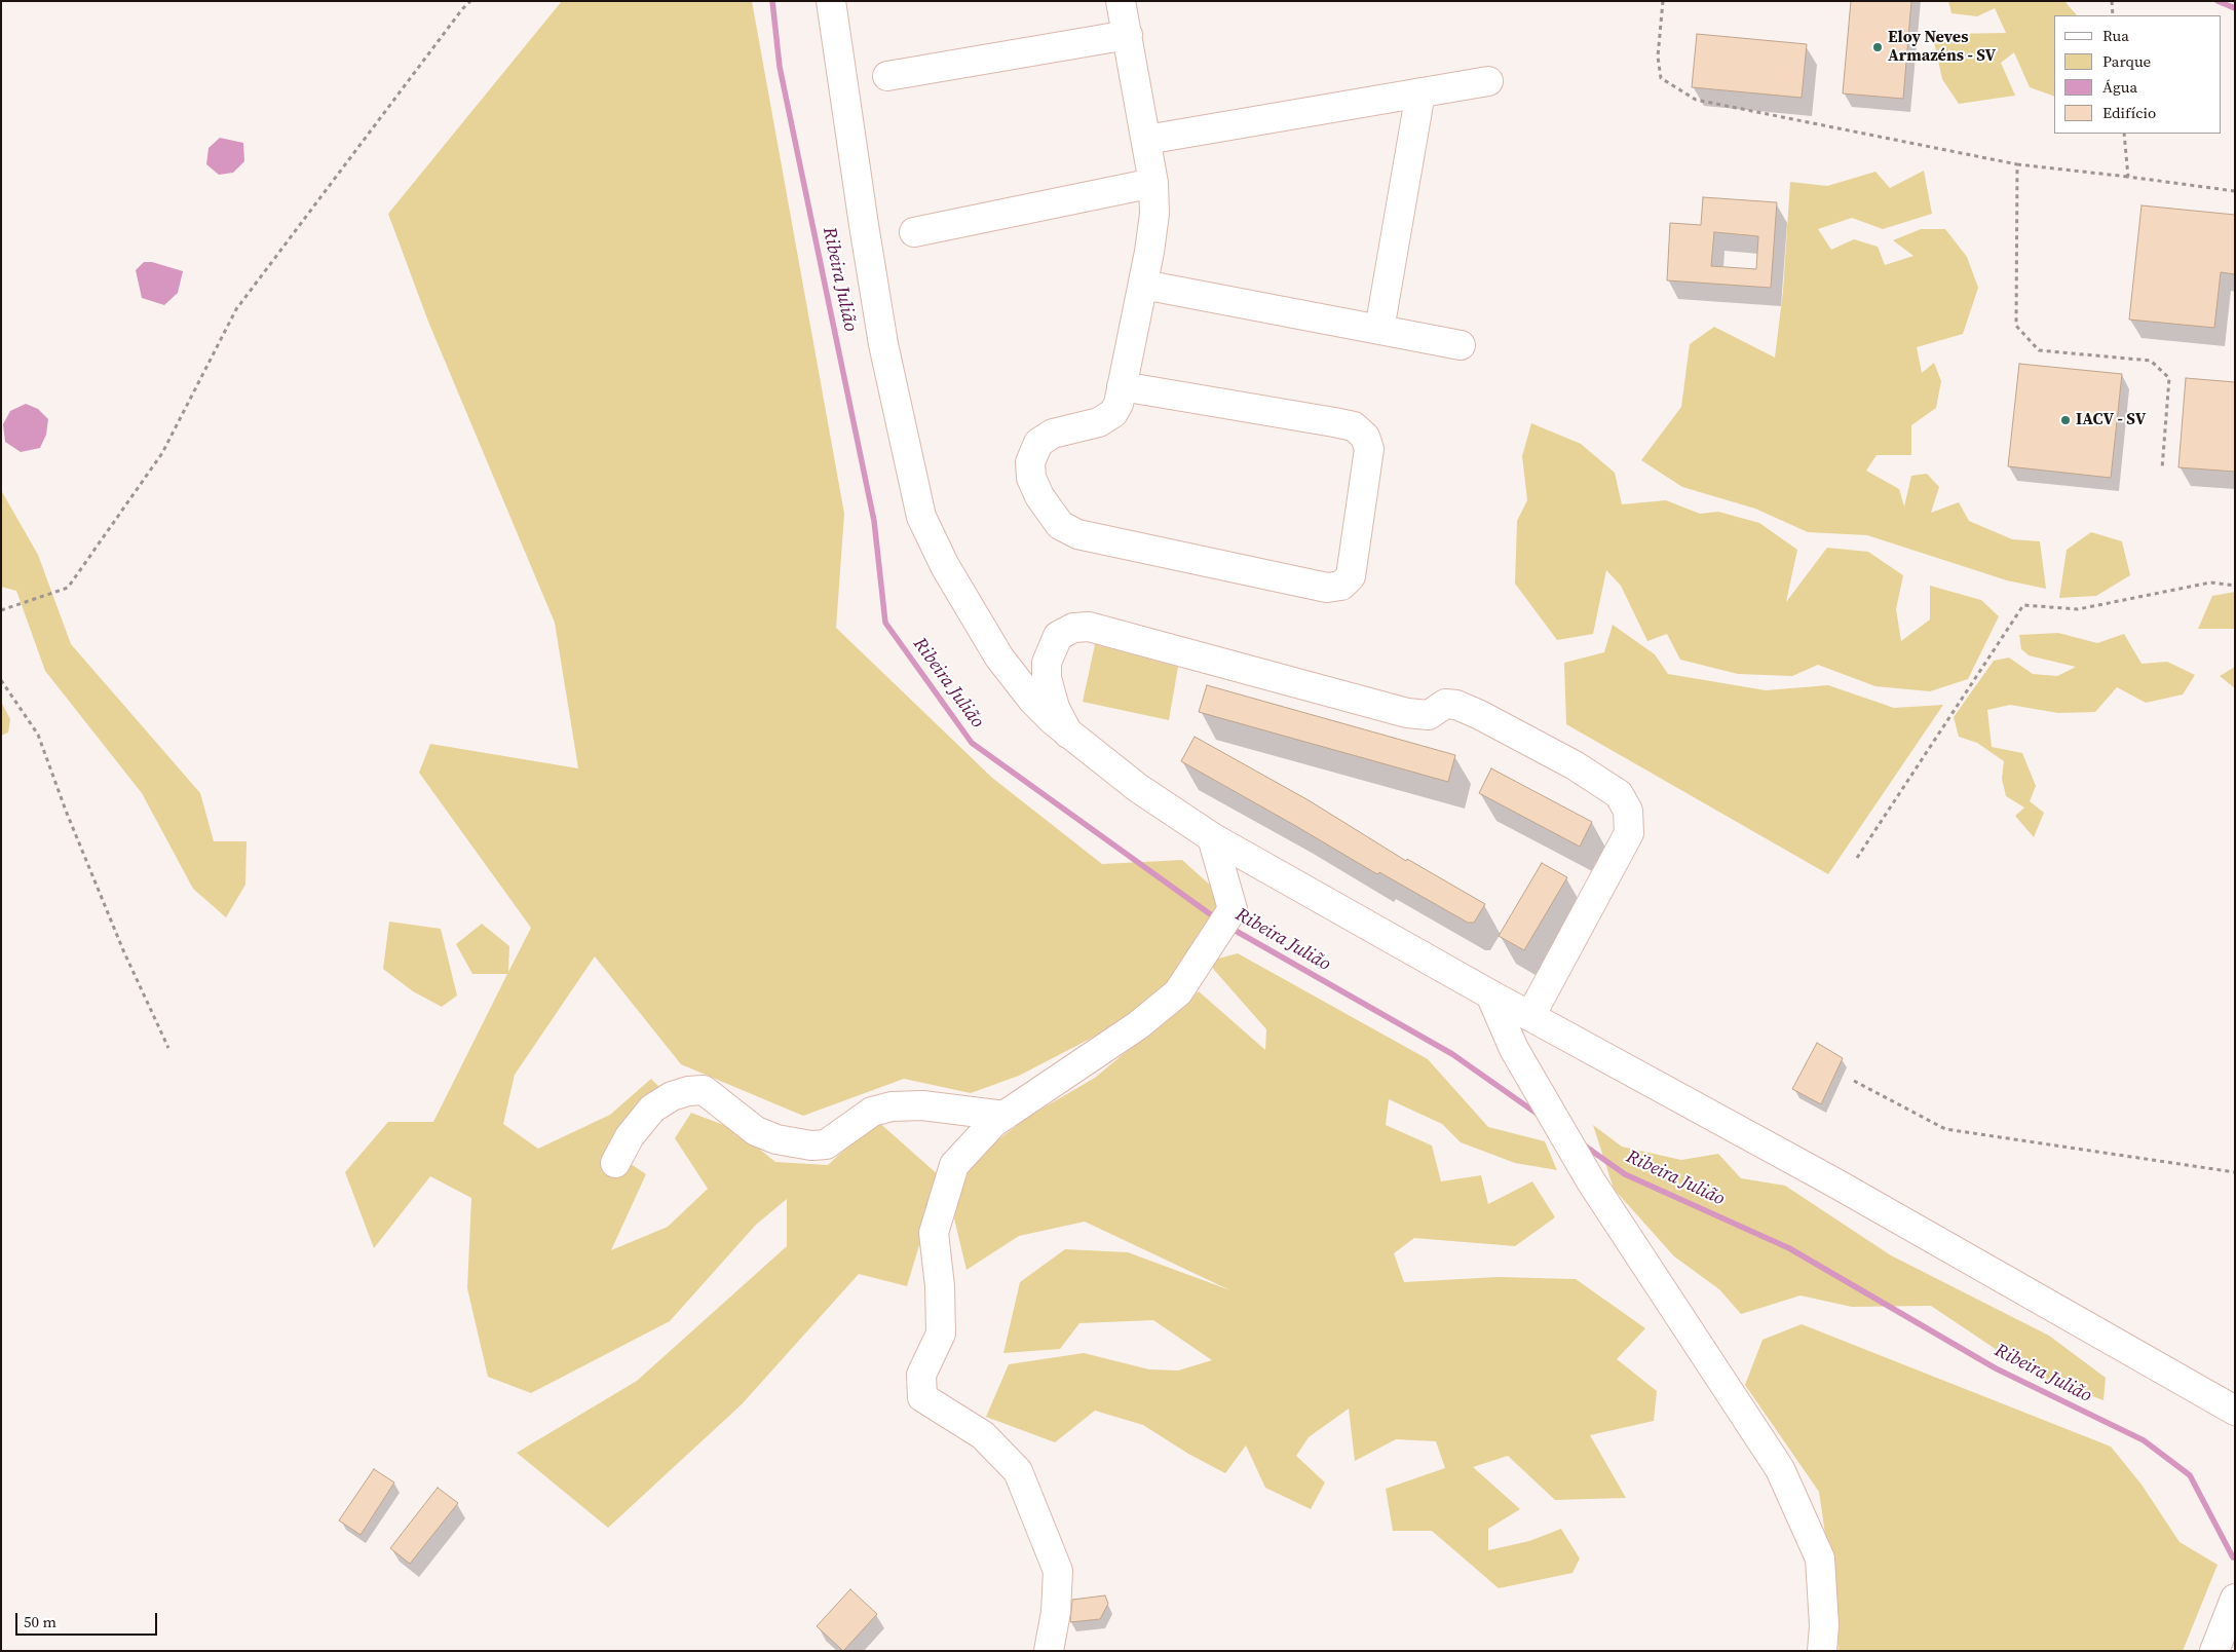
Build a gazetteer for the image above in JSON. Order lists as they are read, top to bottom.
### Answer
{
  "water": ["Ribeira Julião"],
  "places": ["Eloy Neves Armazéns - SV", "IACV - SV"],
  "legend": [
    "Rua",
    "Parque",
    "Água",
    "Edifício"
  ],
  "scale_bar": "50 m"
}
